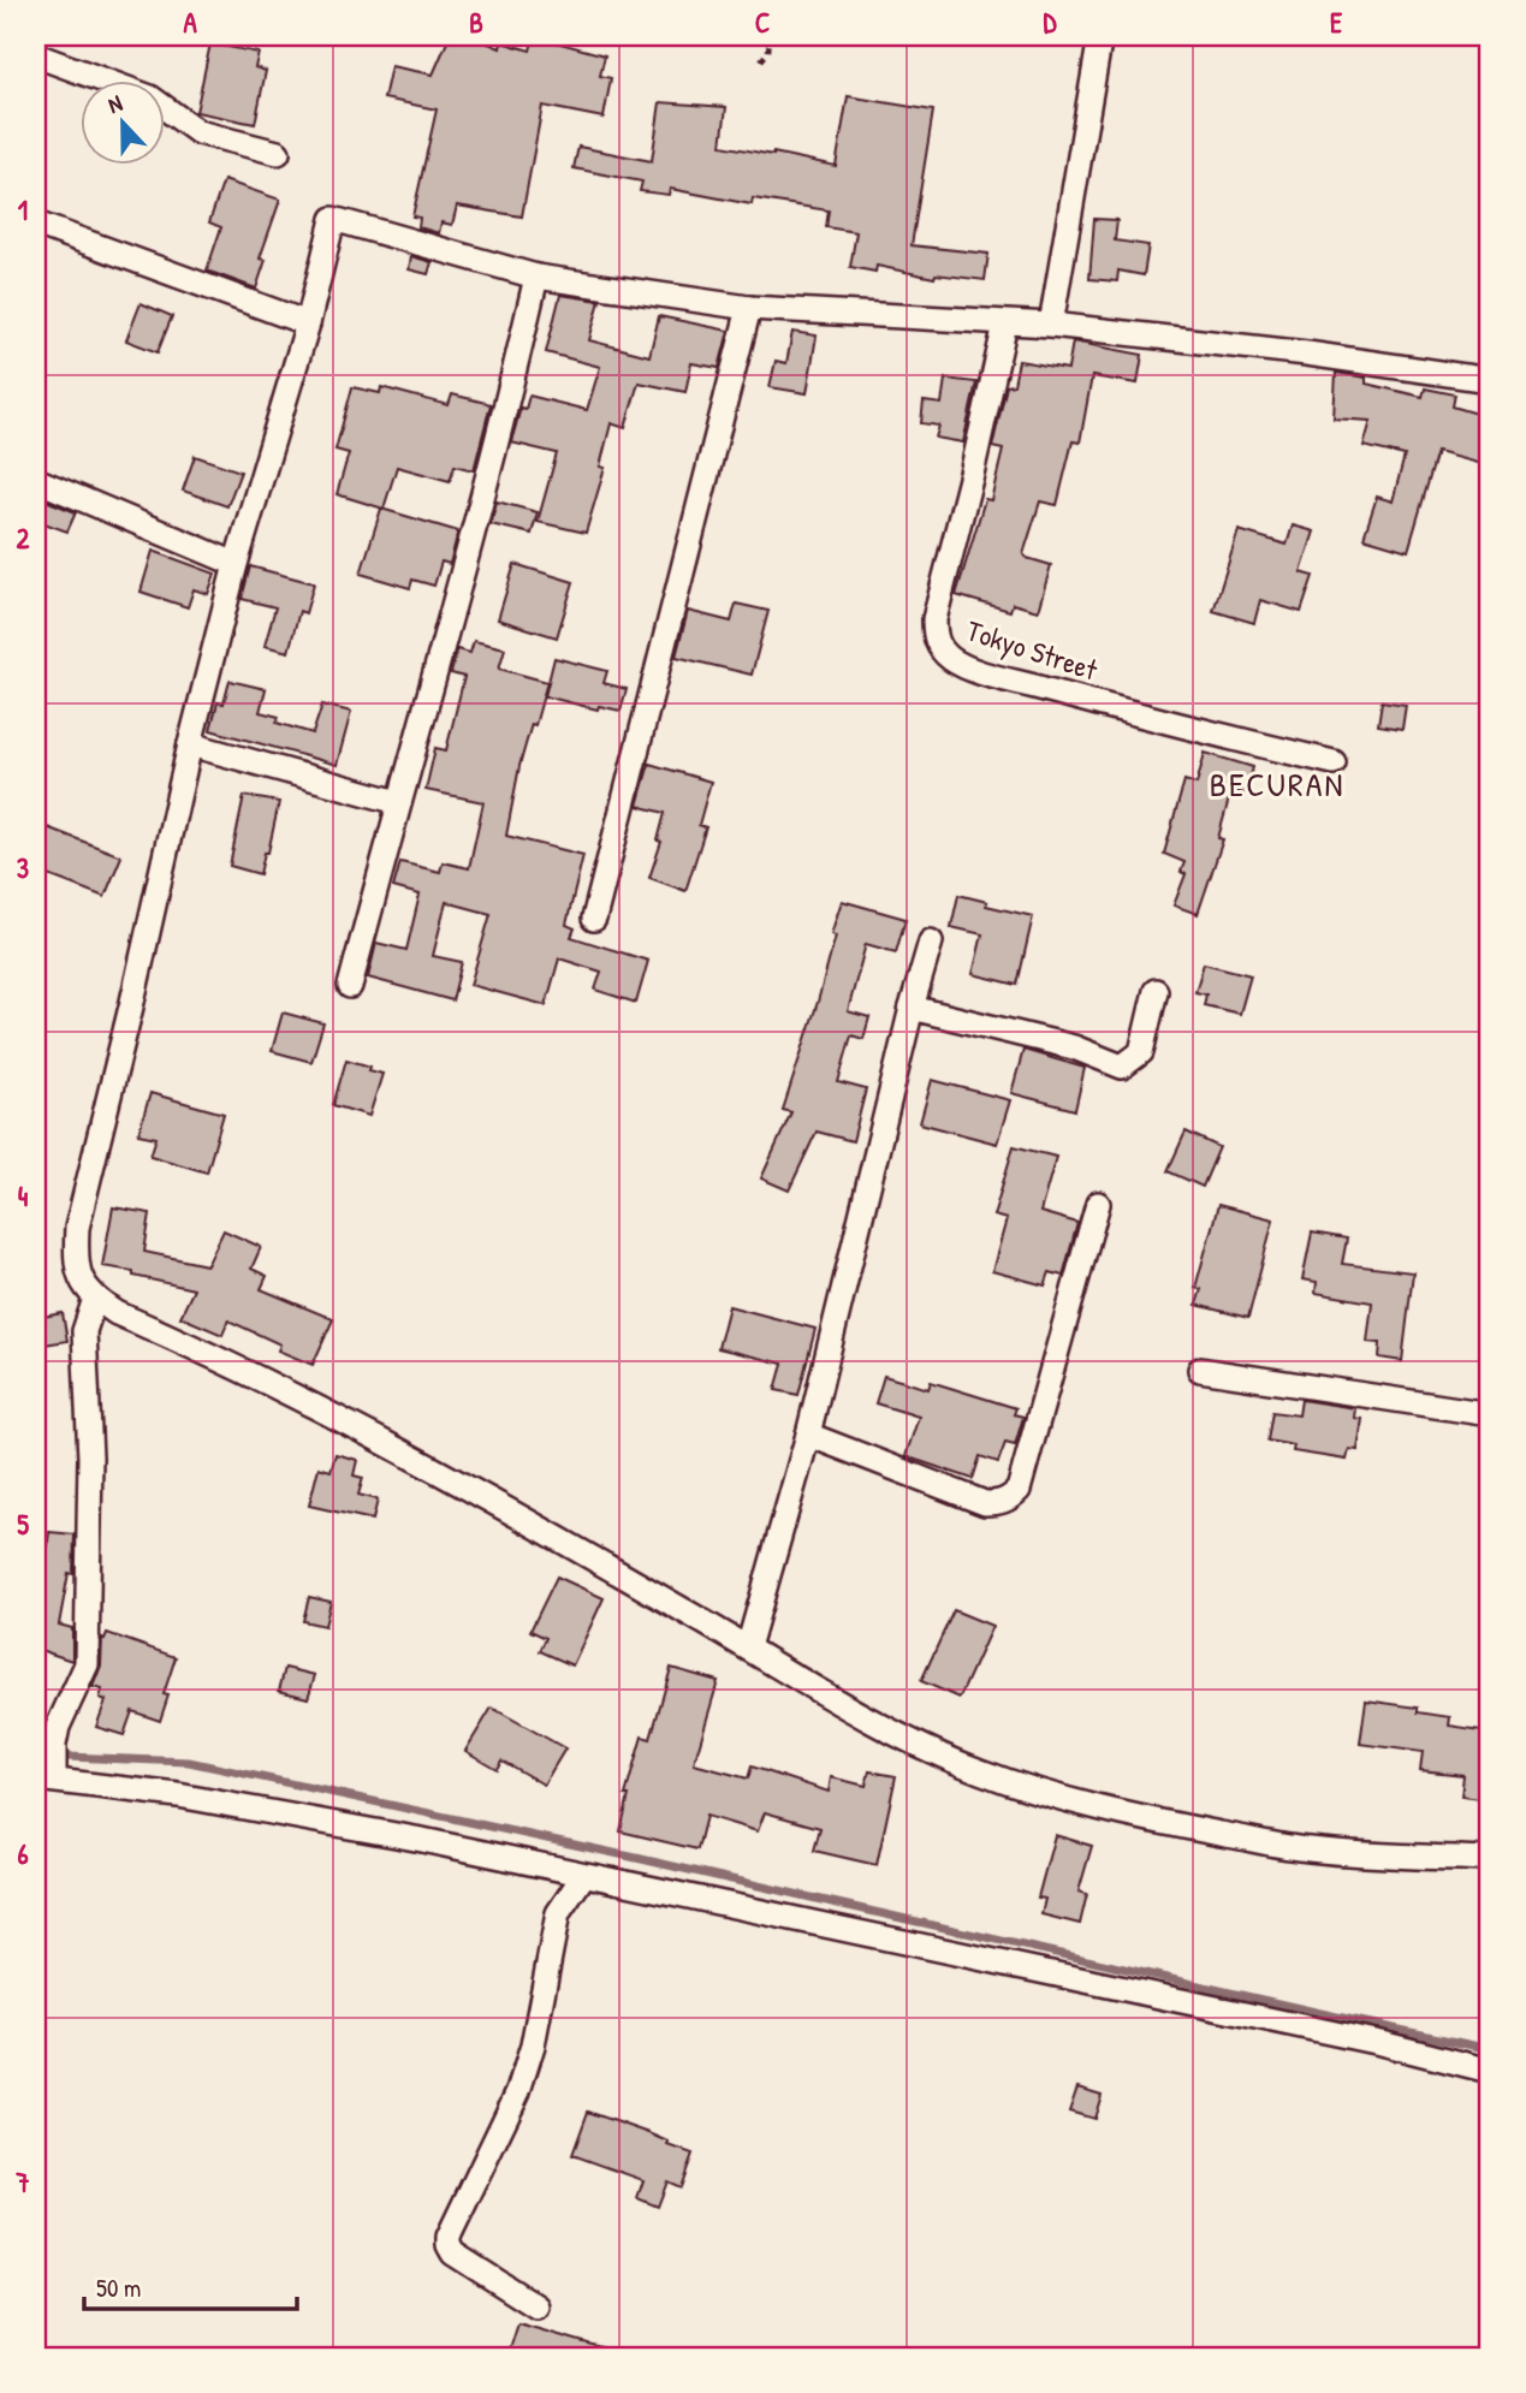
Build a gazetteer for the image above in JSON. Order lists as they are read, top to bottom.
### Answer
{
  "streets": {
    "street": ["Tokyo Street"]
  },
  "districts": ["BECURAN"],
  "scale_bar": "50 m",
  "north": "top",
  "grid": {
    "columns": [
      "A",
      "B",
      "C",
      "D",
      "E"
    ],
    "rows": [
      "1",
      "2",
      "3",
      "4",
      "5",
      "6",
      "7"
    ]
  }
}
